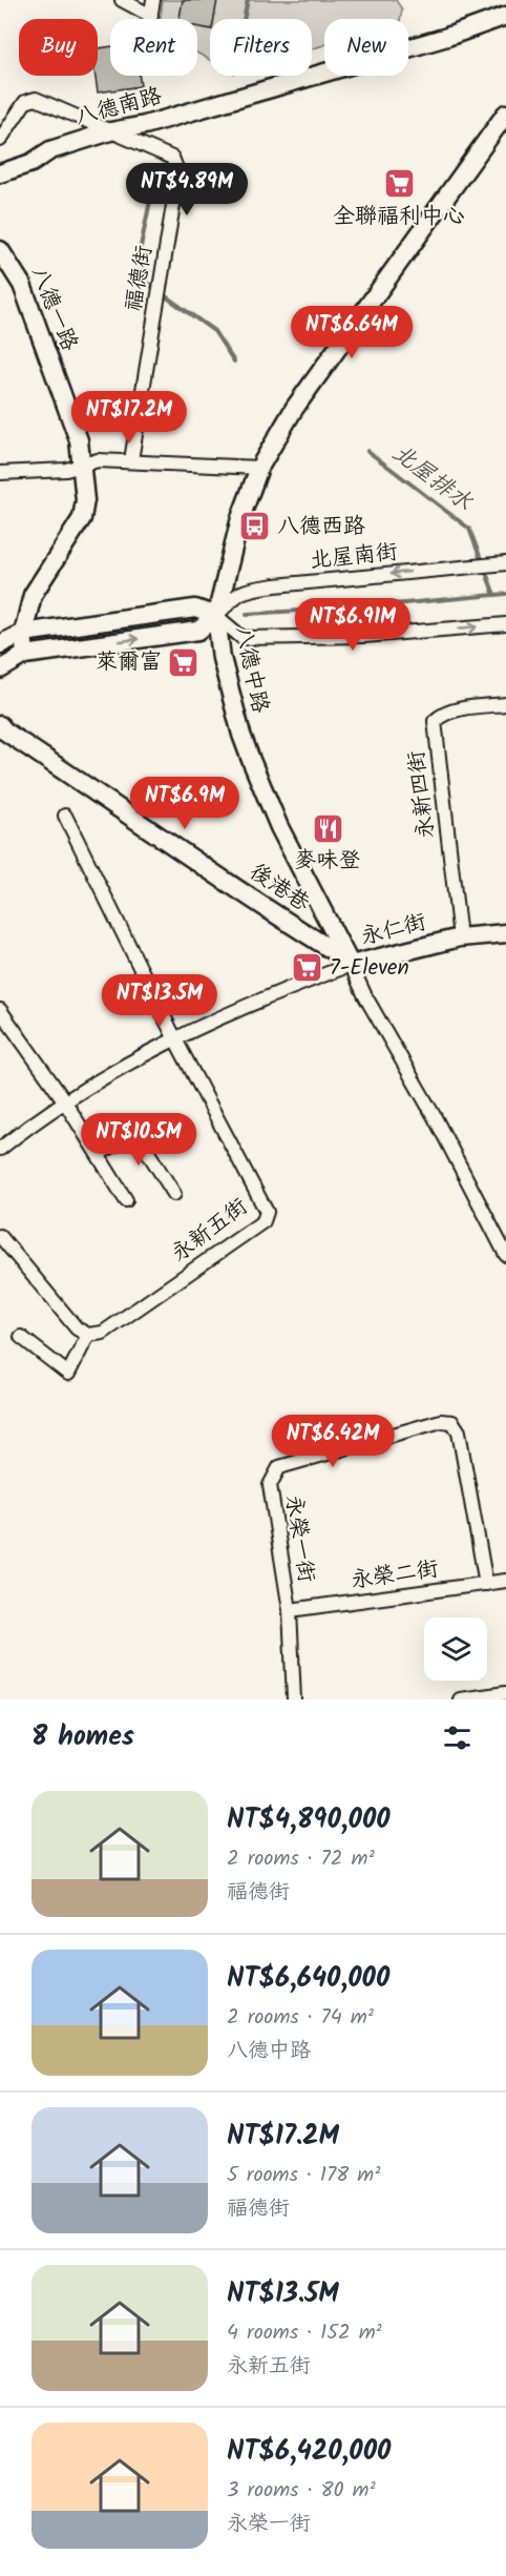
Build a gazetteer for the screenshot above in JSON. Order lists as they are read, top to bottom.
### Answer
{
  "streets": {
    "street": [
      "八德南路",
      "福德街",
      "八德一路",
      "北屋南街",
      "八德中路",
      "永新四街",
      "後港巷",
      "永仁街",
      "永新五街",
      "永榮一街",
      "永榮二街"
    ]
  },
  "crossings": [
    ["八德南路", "福德街"],
    ["北屋南街", "八德中路"],
    ["八德中路", "後港巷"],
    ["八德中路", "永仁街"],
    ["永新四街", "永仁街"],
    ["後港巷", "永仁街"],
    ["永仁街", "永新五街"],
    ["永榮一街", "永榮二街"]
  ],
  "water": ["北屋排水"],
  "places": {
    "supermarket": ["全聯福利中心", "萊爾富", "7-Eleven"],
    "bus stop": ["八德西路"],
    "restaurant": ["麥味登"]
  },
  "page": {
    "chip": [
      "Buy",
      "Rent",
      "Filters",
      "New"
    ],
    "price": [
      "NT$4.89M",
      "NT$6.64M",
      "NT$17.2M",
      "NT$6.91M",
      "NT$6.9M",
      "NT$13.5M",
      "NT$10.5M",
      "NT$6.42M"
    ],
    "heading": "8 homes",
    "list": [
      {
        "name": "NT$4,890,000",
        "note": "2 rooms · 72 m² · 福德街"
      },
      {
        "name": "NT$6,640,000",
        "note": "2 rooms · 74 m² · 八德中路"
      },
      {
        "name": "NT$17.2M",
        "note": "5 rooms · 178 m² · 福德街"
      },
      {
        "name": "NT$13.5M",
        "note": "4 rooms · 152 m² · 永新五街"
      },
      {
        "name": "NT$6,420,000",
        "note": "3 rooms · 80 m² · 永榮一街"
      }
    ]
  }
}
